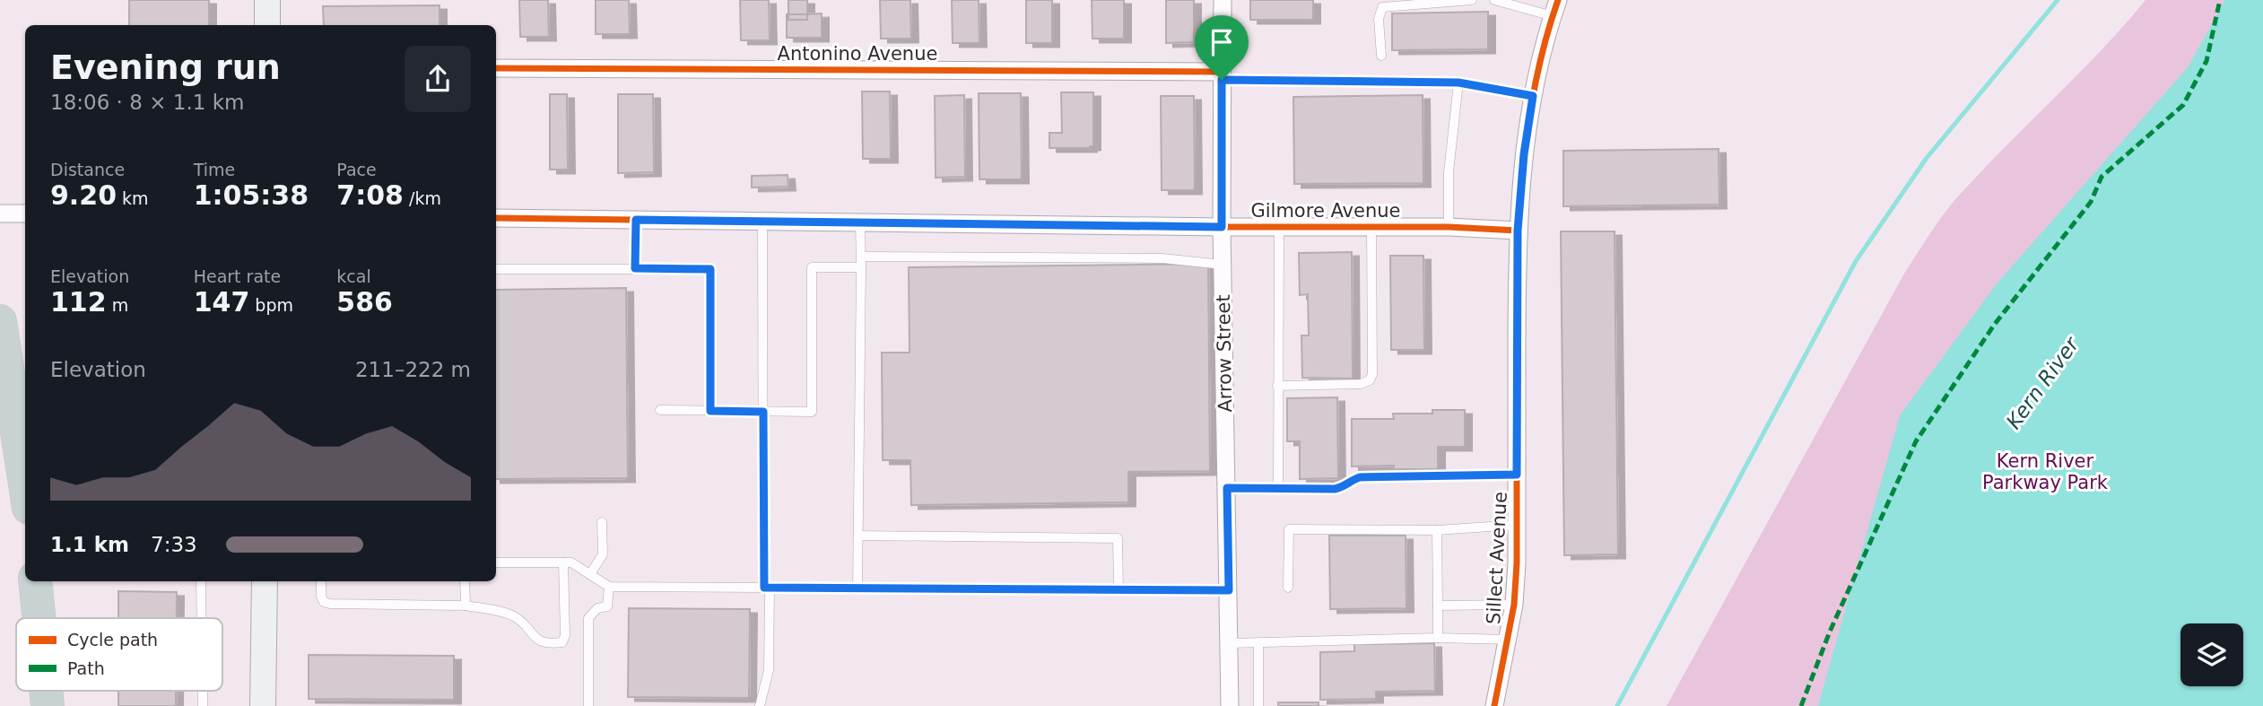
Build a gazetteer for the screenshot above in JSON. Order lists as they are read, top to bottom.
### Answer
{
  "streets": {
    "street": [
      "Antonino Avenue",
      "Gilmore Avenue",
      "Arrow Street",
      "Sillect Avenue"
    ]
  },
  "crossings": [
    ["Antonino Avenue", "Arrow Street"],
    ["Gilmore Avenue", "Arrow Street"],
    ["Gilmore Avenue", "Sillect Avenue"]
  ],
  "water": ["Kern River"],
  "parks": ["Kern River Parkway Park"],
  "legend": ["Cycle path", "Path"],
  "page": {
    "heading": ["Evening run", "18:06 · 8 × 1.1 km"],
    "stats": [
      ["Distance", "9.20 km"],
      ["Time", "1:05:38"],
      ["Pace", "7:08 /km"],
      ["Elevation", "112 m"],
      ["Heart rate", "147 bpm"],
      ["kcal", "586"]
    ],
    "chart": ["Elevation", "211–222 m"],
    "list": [
      {
        "name": "1.1 km",
        "note": "7:33"
      }
    ]
  }
}
